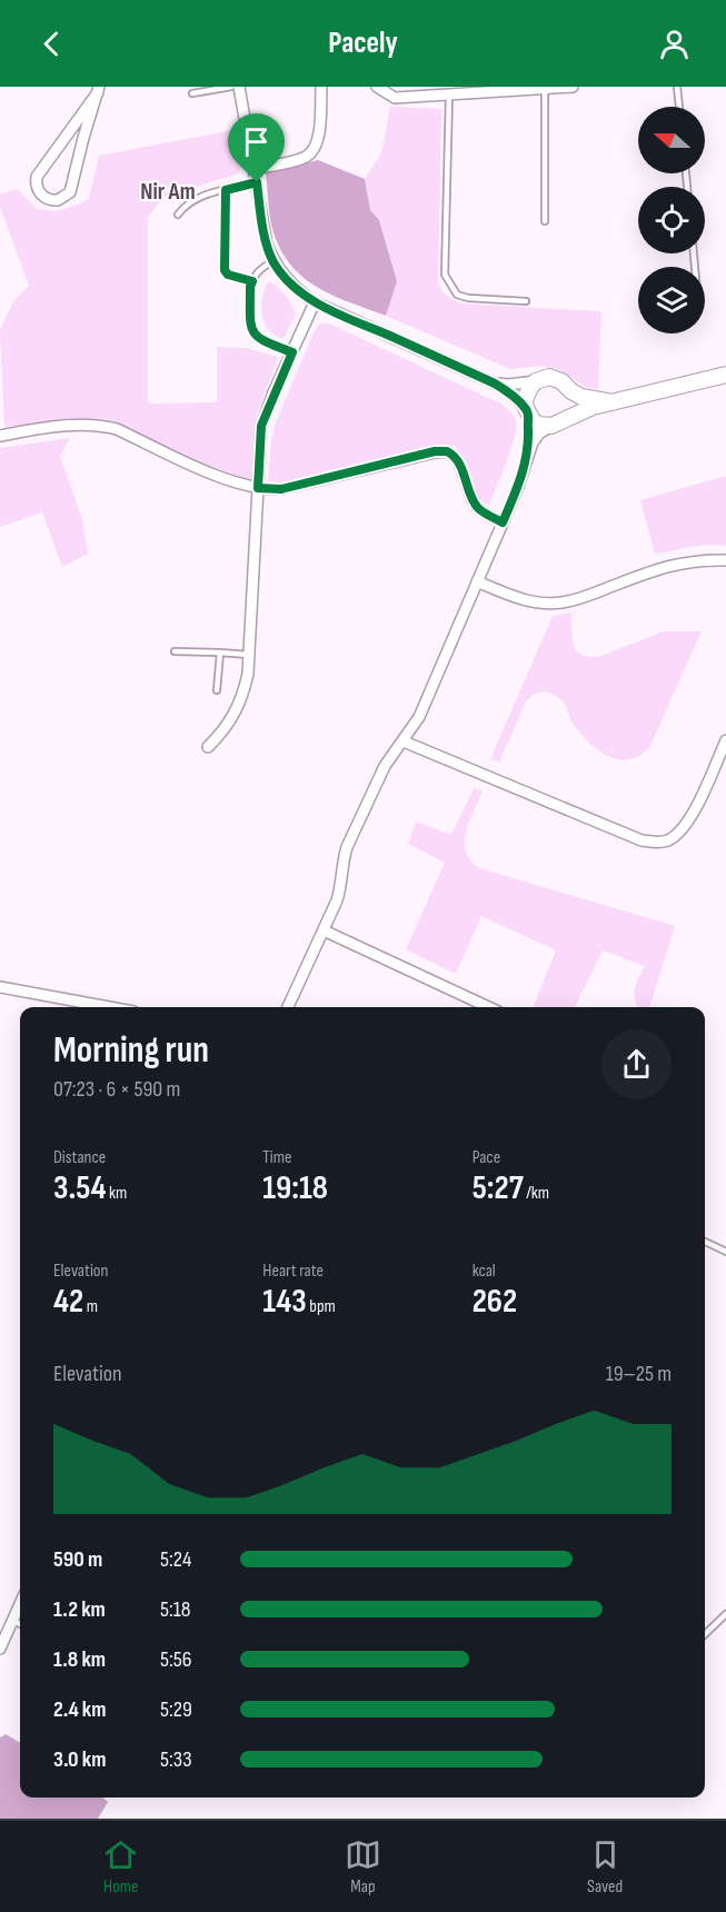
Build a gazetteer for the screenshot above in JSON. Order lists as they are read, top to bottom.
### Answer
{
  "districts": ["Nir Am"],
  "north": "left",
  "page": {
    "header": "Pacely",
    "heading": ["Morning run", "07:23 · 6 × 590 m"],
    "stats": [
      ["Distance", "3.54 km"],
      ["Time", "19:18"],
      ["Pace", "5:27 /km"],
      ["Elevation", "42 m"],
      ["Heart rate", "143 bpm"],
      ["kcal", "262"]
    ],
    "chart": ["Elevation", "19–25 m"],
    "list": [
      {
        "name": "590 m",
        "note": "5:24"
      },
      {
        "name": "1.2 km",
        "note": "5:18"
      },
      {
        "name": "1.8 km",
        "note": "5:56"
      },
      {
        "name": "2.4 km",
        "note": "5:29"
      },
      {
        "name": "3.0 km",
        "note": "5:33"
      }
    ],
    "tabs": ["Home", "Map", "Saved"]
  }
}
